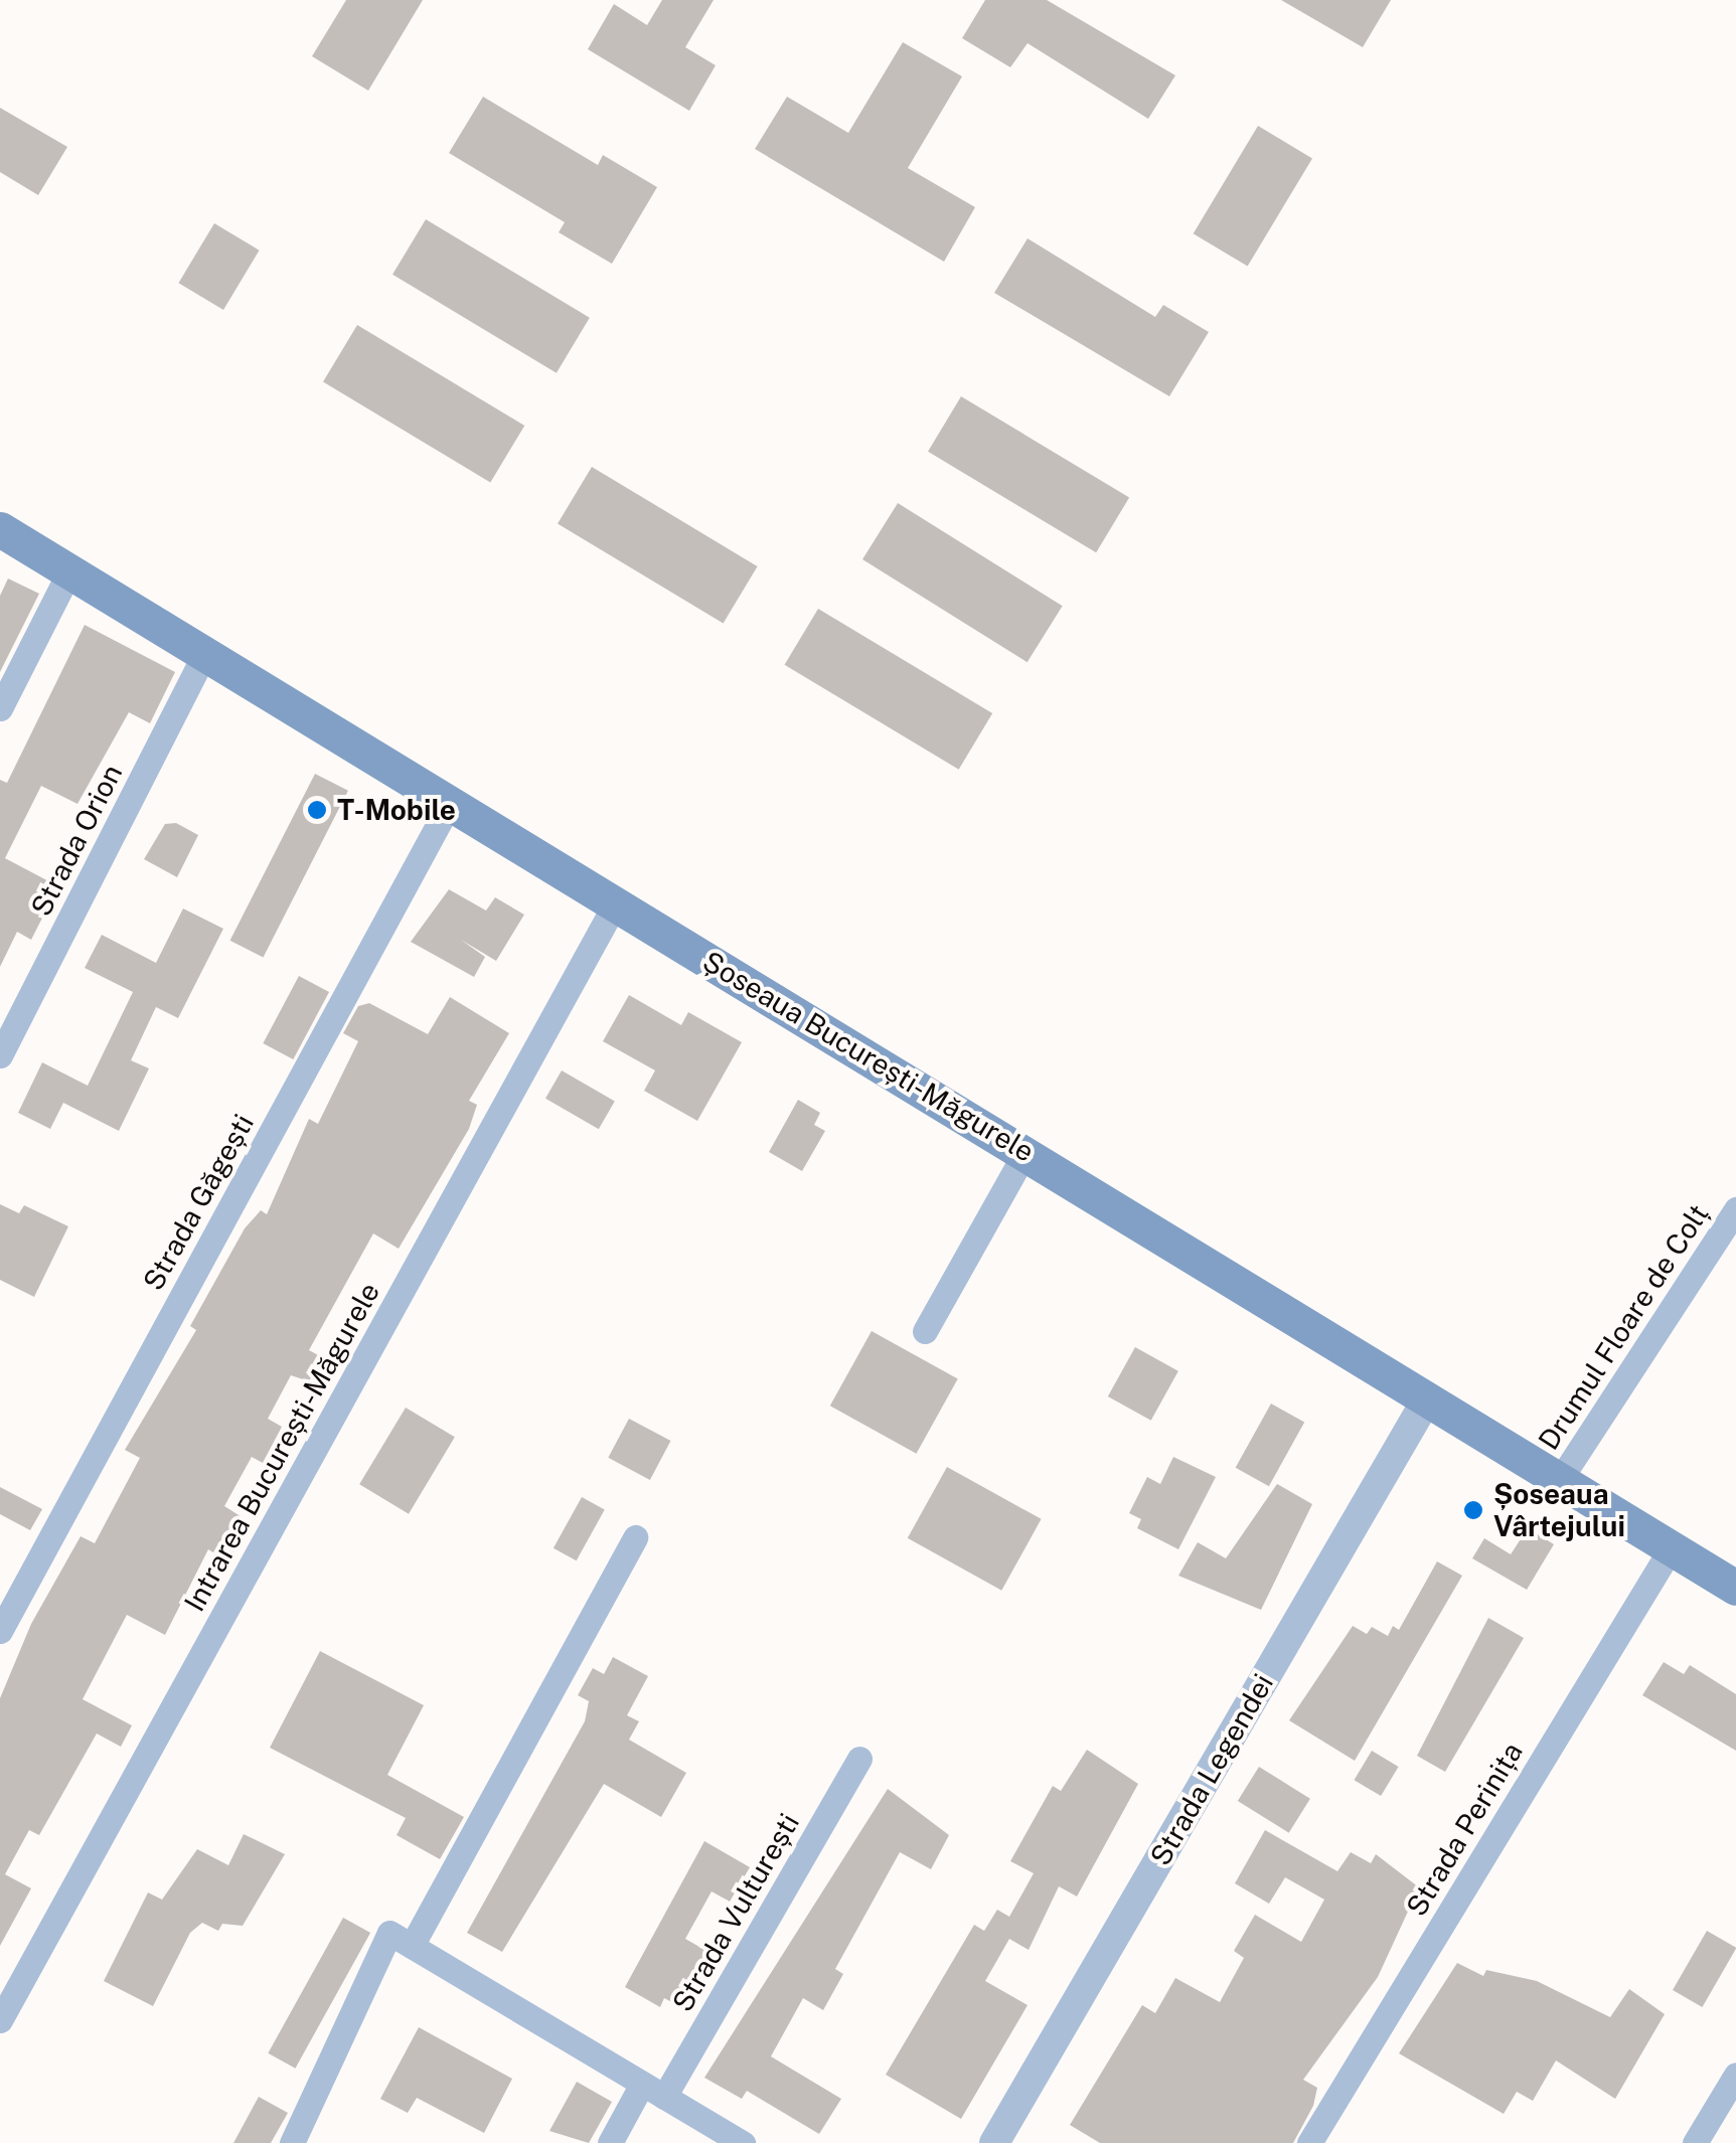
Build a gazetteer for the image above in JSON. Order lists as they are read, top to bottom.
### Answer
{
  "streets": {
    "main road": ["Șoseaua București-Măgurele"],
    "street": [
      "Strada Orion",
      "Strada Găgești",
      "Drumul Floare de Colț",
      "Intrarea București-Măgurele",
      "Strada Legendei",
      "Strada Perinița",
      "Strada Vulturești"
    ]
  },
  "crossings": [
    ["Strada Orion", "Șoseaua București-Măgurele"],
    ["Șoseaua București-Măgurele", "Strada Găgești"],
    ["Șoseaua București-Măgurele", "Drumul Floare de Colț"],
    ["Șoseaua București-Măgurele", "Intrarea București-Măgurele"],
    ["Șoseaua București-Măgurele", "Strada Legendei"],
    ["Șoseaua București-Măgurele", "Strada Perinița"]
  ],
  "places": ["T-Mobile", "Șoseaua Vârtejului"]
}
